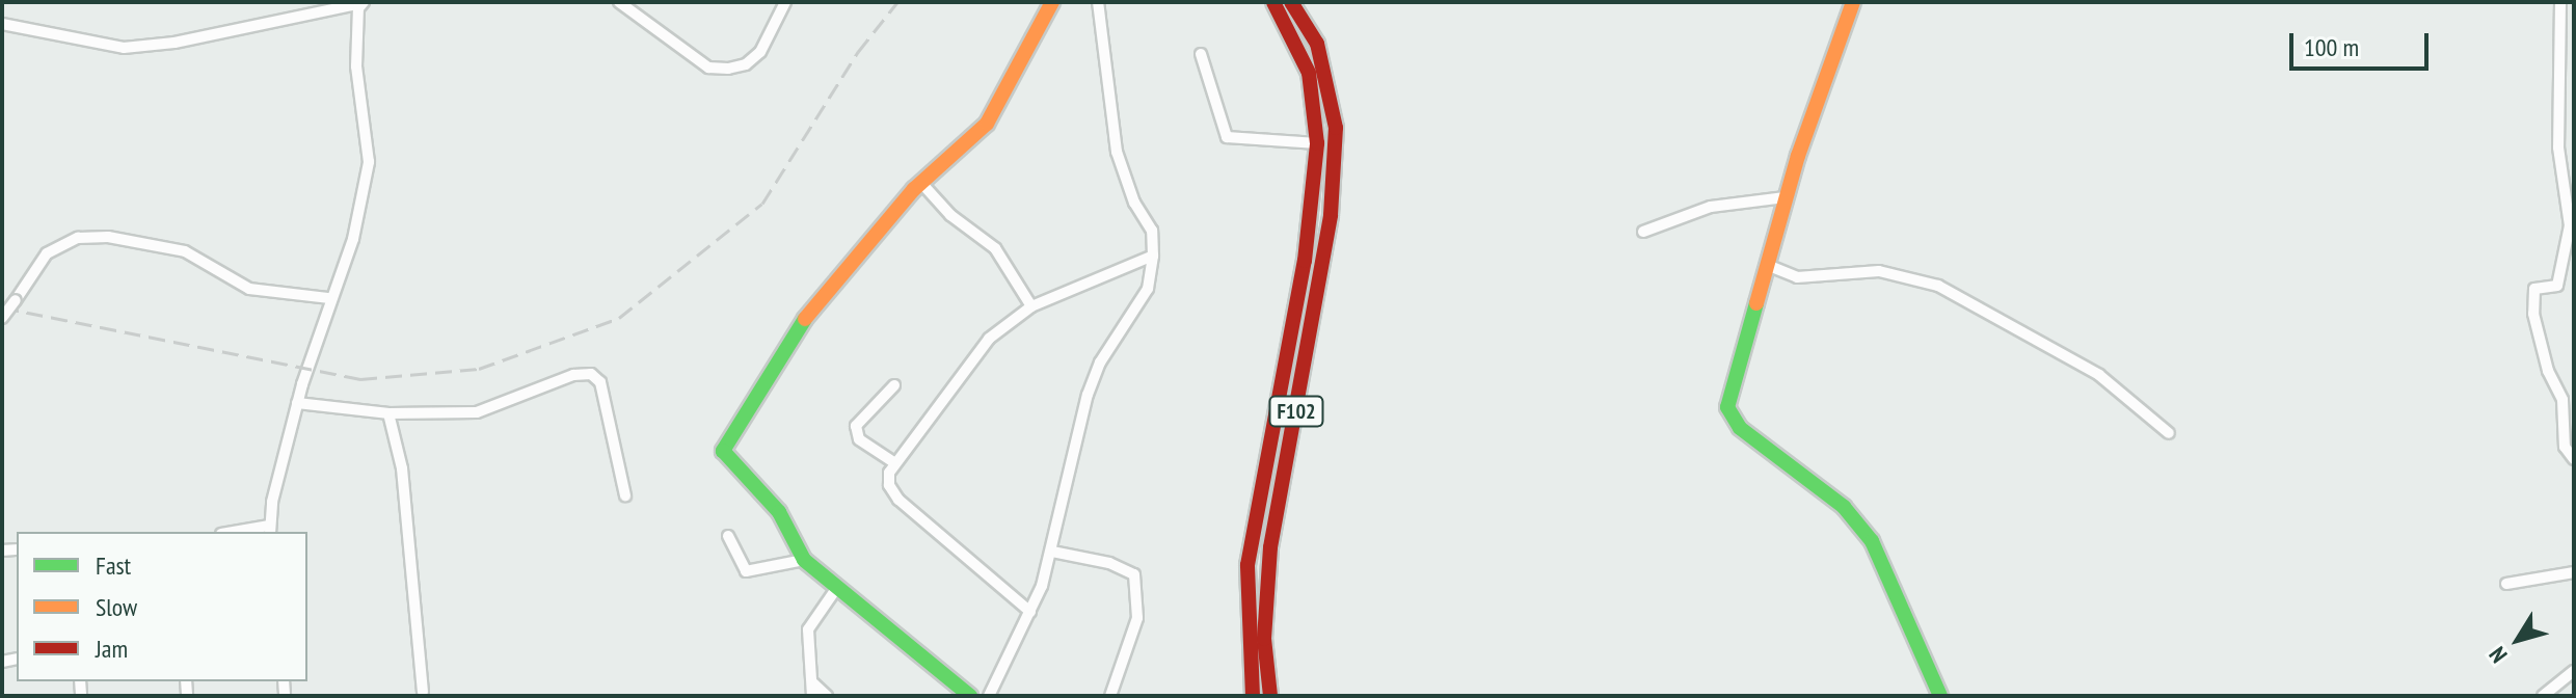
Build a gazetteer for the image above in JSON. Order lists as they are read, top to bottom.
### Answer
{
  "streets": {
    "street": ["F102"]
  },
  "legend": ["Fast", "Slow", "Jam"],
  "scale_bar": "100 m",
  "north": "bottom left"
}
